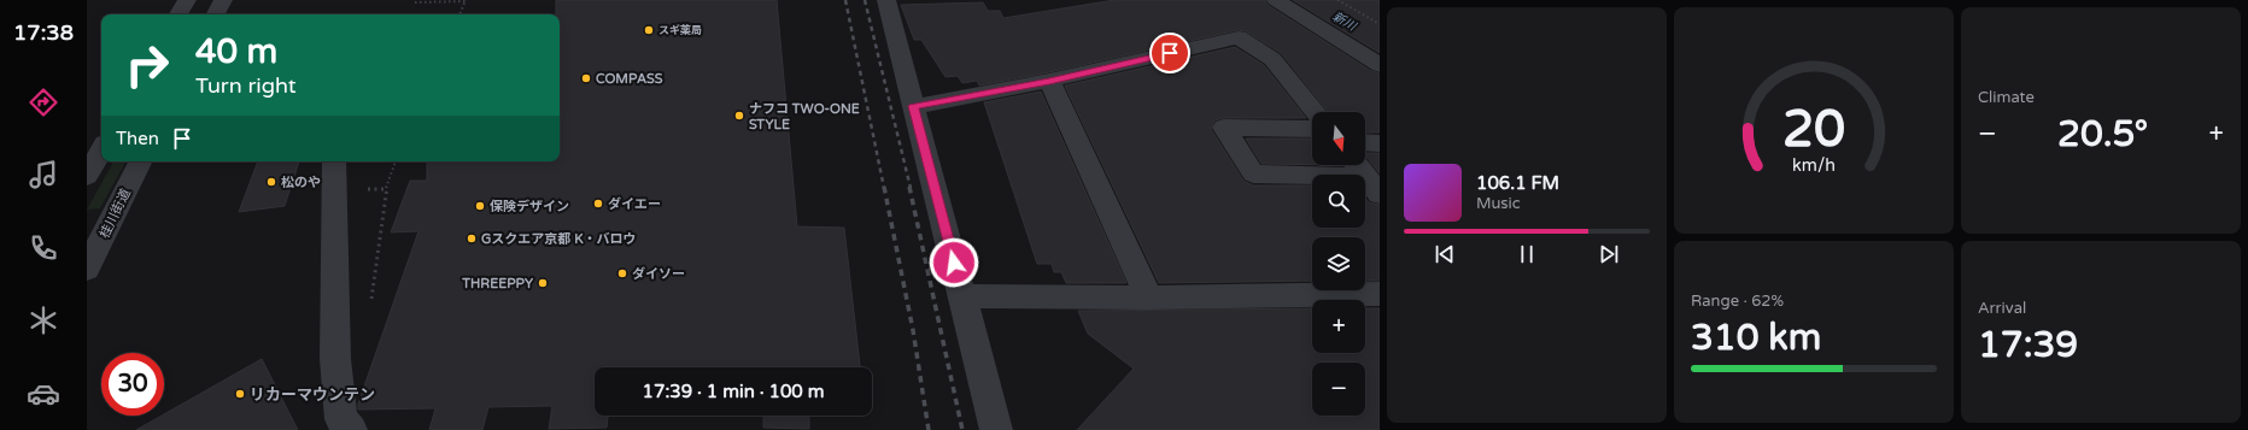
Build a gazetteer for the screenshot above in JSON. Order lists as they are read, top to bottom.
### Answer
{
  "streets": {
    "street": ["桂川街道"]
  },
  "water": ["新川"],
  "places": [
    "スギ薬局",
    "COMPASS",
    "ナフコ TWO-ONE STYLE",
    "松のや",
    "ダイエー",
    "保険デザイン",
    "Gスクエア京都 K・バロウ",
    "ダイソー",
    "THREEPPY",
    "リカーマウンテン"
  ],
  "north": "bottom",
  "page": {
    "tabs": "17:38",
    "tile": [
      "Climate",
      ["Range · 62%", "310 km"],
      ["Arrival", "17:39"]
    ],
    "turn": ["40 m", "Turn right"],
    "map_buttons": ["+", "−"],
    "heat": ["−", "20.5°", "+"],
    "then": "Then",
    "song": ["106.1 FM", "Music"],
    "limit": "30",
    "trip": "17:39 · 1 min · 100 m",
    "gauge": ["20", "km/h"]
  }
}
